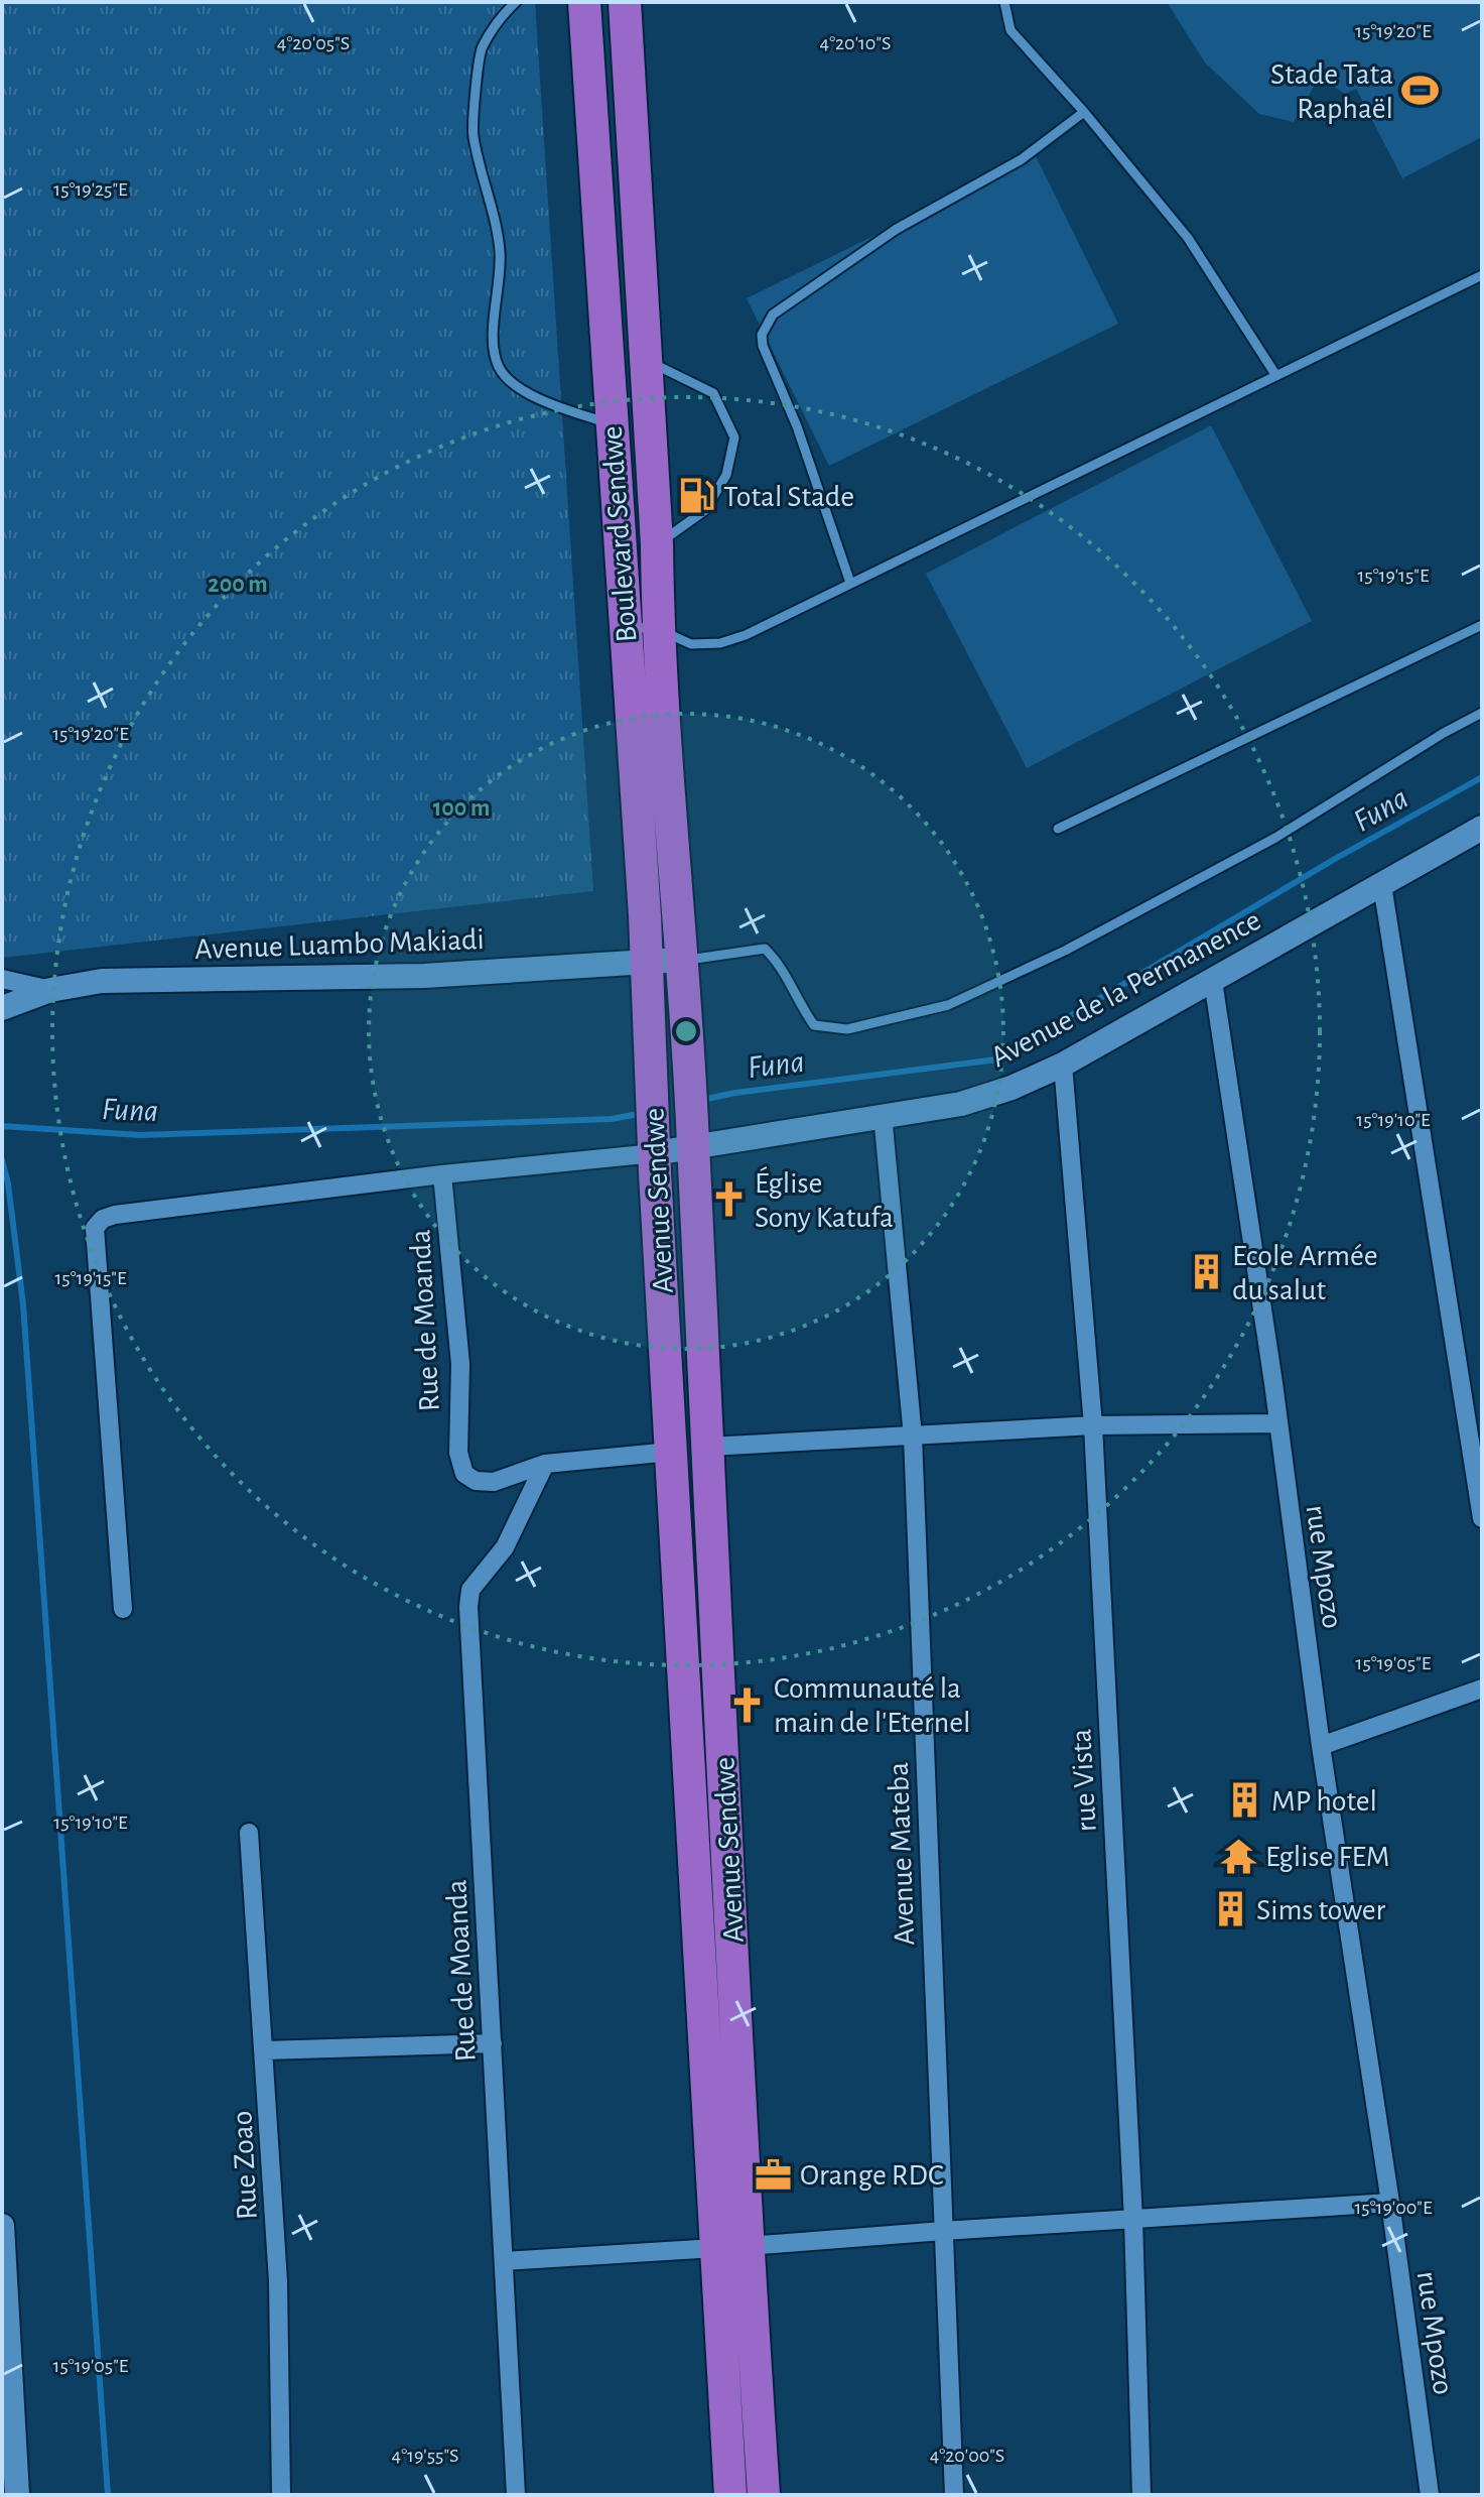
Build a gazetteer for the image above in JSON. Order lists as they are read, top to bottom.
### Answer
{
  "streets": {
    "highway": ["Boulevard Sendwe", "Avenue Sendwe"],
    "main road": ["Avenue Luambo Makiadi", "Avenue de la Permanence"],
    "street": [
      "Rue de Moanda",
      "rue Mpozo",
      "rue Vista",
      "Avenue Mateba",
      "Rue Zoao"
    ]
  },
  "crossings": [
    ["Boulevard Sendwe", "Avenue Luambo Makiadi"],
    ["Boulevard Sendwe", "Avenue Sendwe"],
    ["Avenue de la Permanence", "Avenue Sendwe"],
    ["Avenue de la Permanence", "Rue de Moanda"],
    ["Avenue de la Permanence", "rue Mpozo"],
    ["Avenue de la Permanence", "rue Vista"],
    ["Avenue de la Permanence", "Avenue Mateba"],
    ["Avenue Sendwe", "Rue de Moanda"]
  ],
  "water": ["Funa"],
  "places": {
    "sports": ["Stade Tata Raphaël"],
    "fuel station": ["Total Stade"],
    "church": ["Église Sony Katufa", "Communauté la main de l'Eternel"],
    "building": ["Ecole Armée du salut", "MP hotel", "Sims tower"],
    "temple": ["Eglise FEM"],
    "office": ["Orange RDC"]
  },
  "coordinates": [
    "15°19'20\"E",
    "4°20'10\"S",
    "4°20'05\"S",
    "15°19'25\"E",
    "15°19'15\"E",
    "15°19'10\"E",
    "15°19'05\"E",
    "15°19'00\"E",
    "4°19'55\"S",
    "4°20'00\"S"
  ],
  "rings": ["200 m", "100 m"]
}
